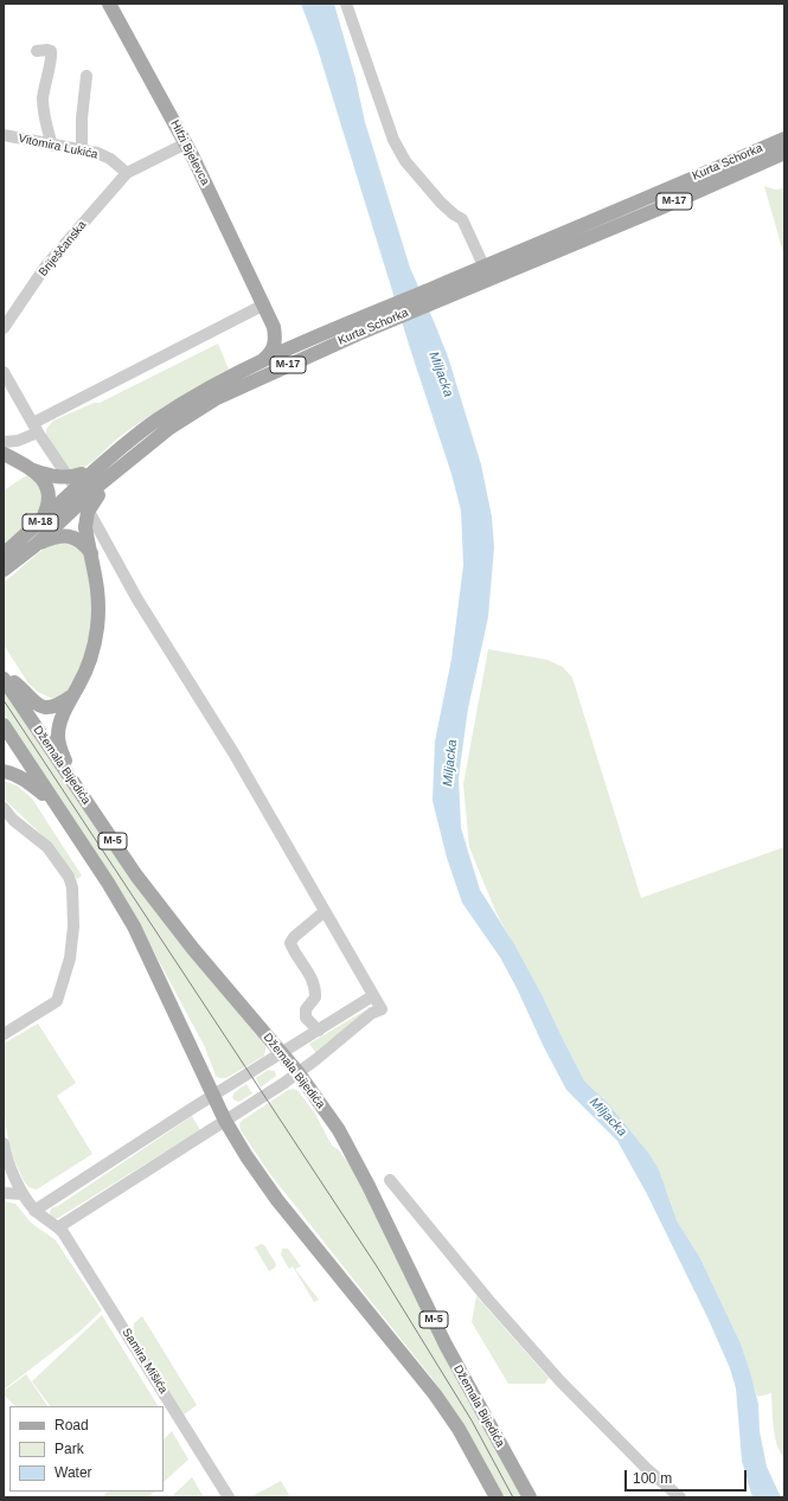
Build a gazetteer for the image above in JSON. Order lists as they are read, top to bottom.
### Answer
{
  "streets": {
    "main road": [
      "Hifzi Bjelevca",
      "Kurta Schorka",
      "M-17",
      "M-18",
      "Džemala Bijedića",
      "M-5"
    ],
    "street": ["Vitomira Lukića", "Briješčanska", "Samira Mišića"]
  },
  "crossings": [
    ["Vitomira Lukića", "Briješčanska"]
  ],
  "water": ["Miljacka"],
  "legend": ["Road", "Park", "Water"],
  "scale_bar": "100 m"
}
